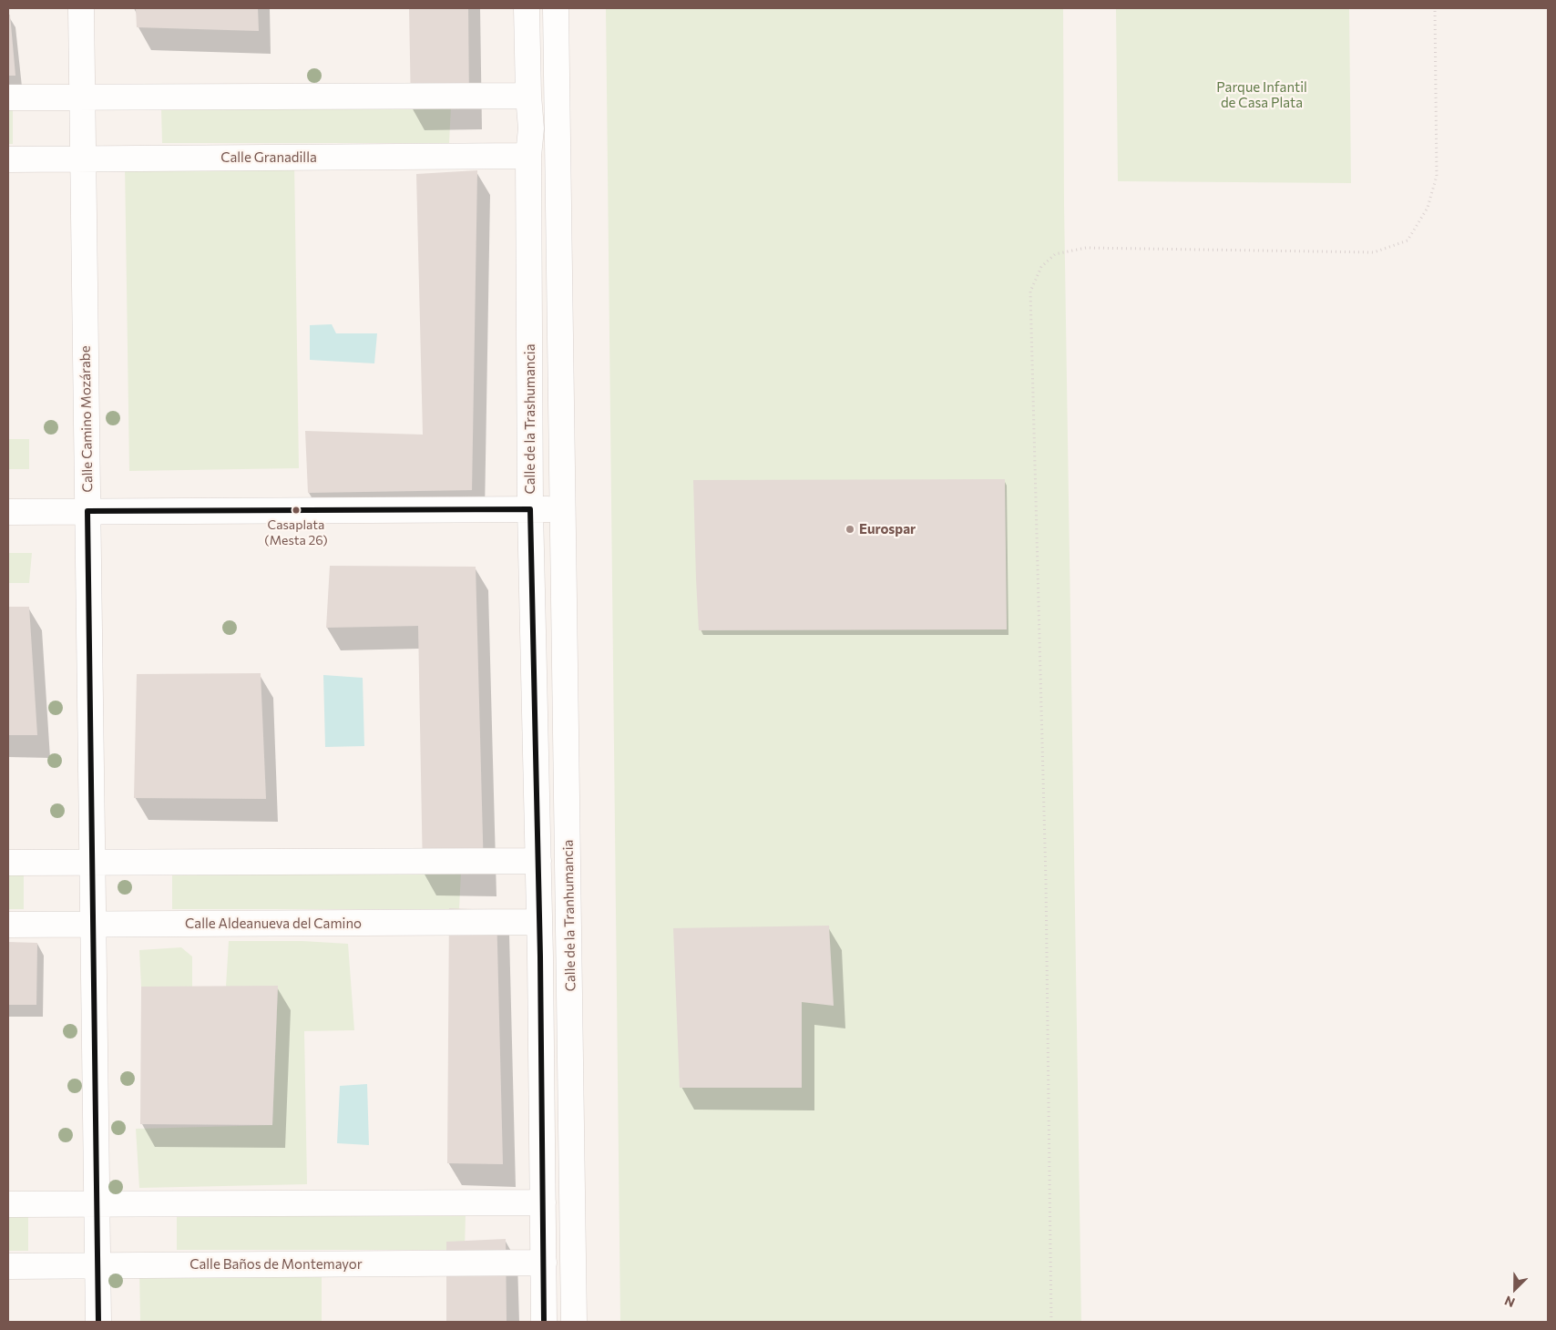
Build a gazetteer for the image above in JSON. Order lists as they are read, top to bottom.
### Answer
{
  "streets": {
    "street": [
      "Calle Granadilla",
      "Calle Camino Mozárabe",
      "Calle de la Trashumancia",
      "Calle de la Tranhumancia",
      "Calle Aldeanueva del Camino",
      "Calle Baños de Montemayor"
    ]
  },
  "crossings": [
    ["Calle Granadilla", "Calle Camino Mozárabe"],
    ["Calle Granadilla", "Calle de la Trashumancia"],
    ["Calle Camino Mozárabe", "Calle Aldeanueva del Camino"],
    ["Calle Camino Mozárabe", "Calle Baños de Montemayor"],
    ["Calle de la Trashumancia", "Calle Aldeanueva del Camino"],
    ["Calle de la Trashumancia", "Calle Baños de Montemayor"]
  ],
  "parks": ["Parque Infantil de Casa Plata"],
  "places": ["Casaplata (Mesta 26)", "Eurospar"],
  "north": "bottom left"
}
